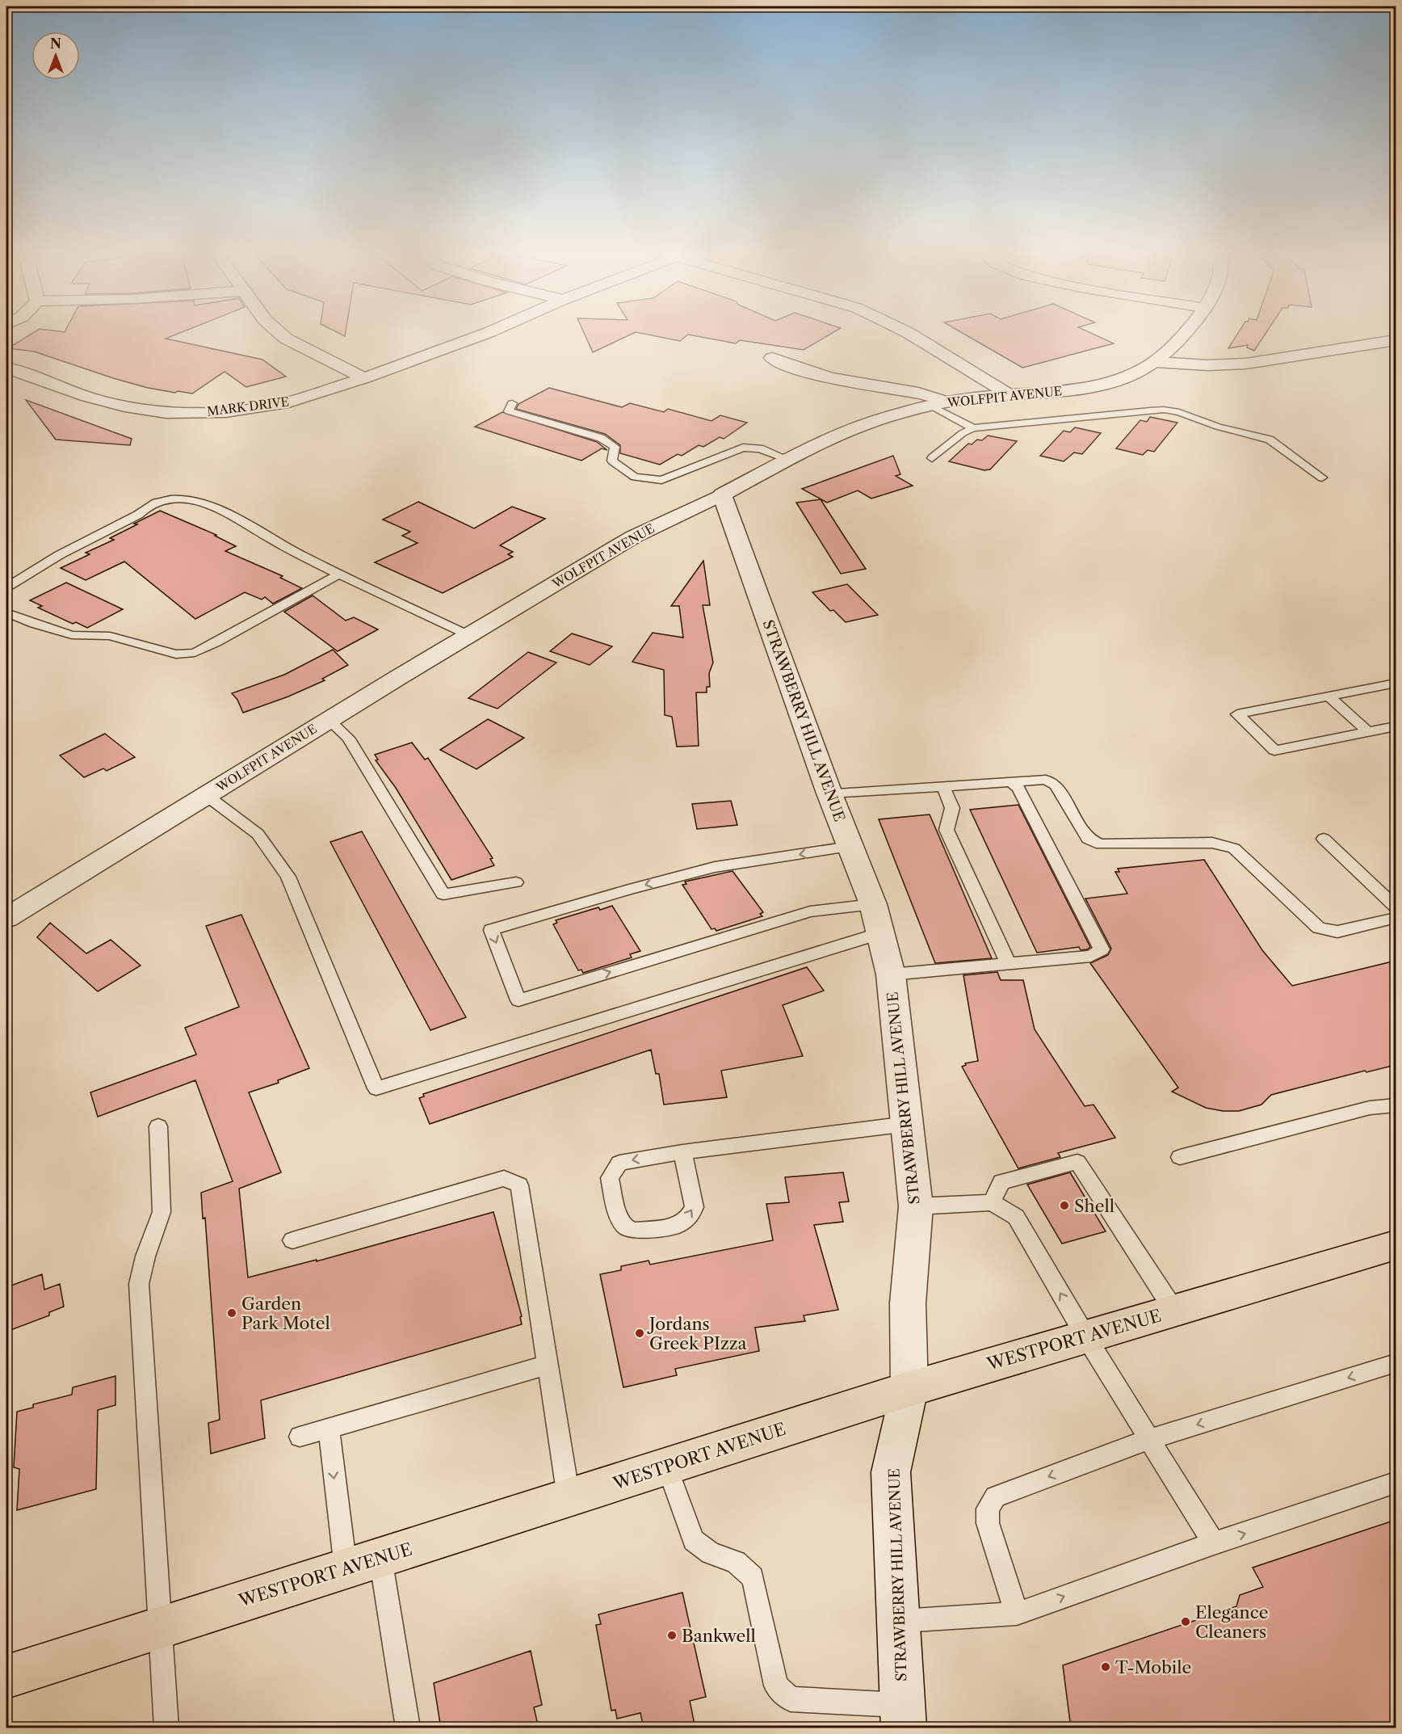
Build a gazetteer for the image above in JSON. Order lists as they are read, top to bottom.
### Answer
{
  "streets": {
    "main road": ["WESTPORT AVENUE"],
    "street": ["WOLFPIT AVENUE", "MARK DRIVE", "STRAWBERRY HILL AVENUE"]
  },
  "crossings": [
    ["WOLFPIT AVENUE", "STRAWBERRY HILL AVENUE"],
    ["STRAWBERRY HILL AVENUE", "WESTPORT AVENUE"]
  ],
  "places": [
    "Shell",
    "Garden Park Motel",
    "Jordans Greek PIzza",
    "Elegance Cleaners",
    "Bankwell",
    "T-Mobile"
  ],
  "north": "top"
}
